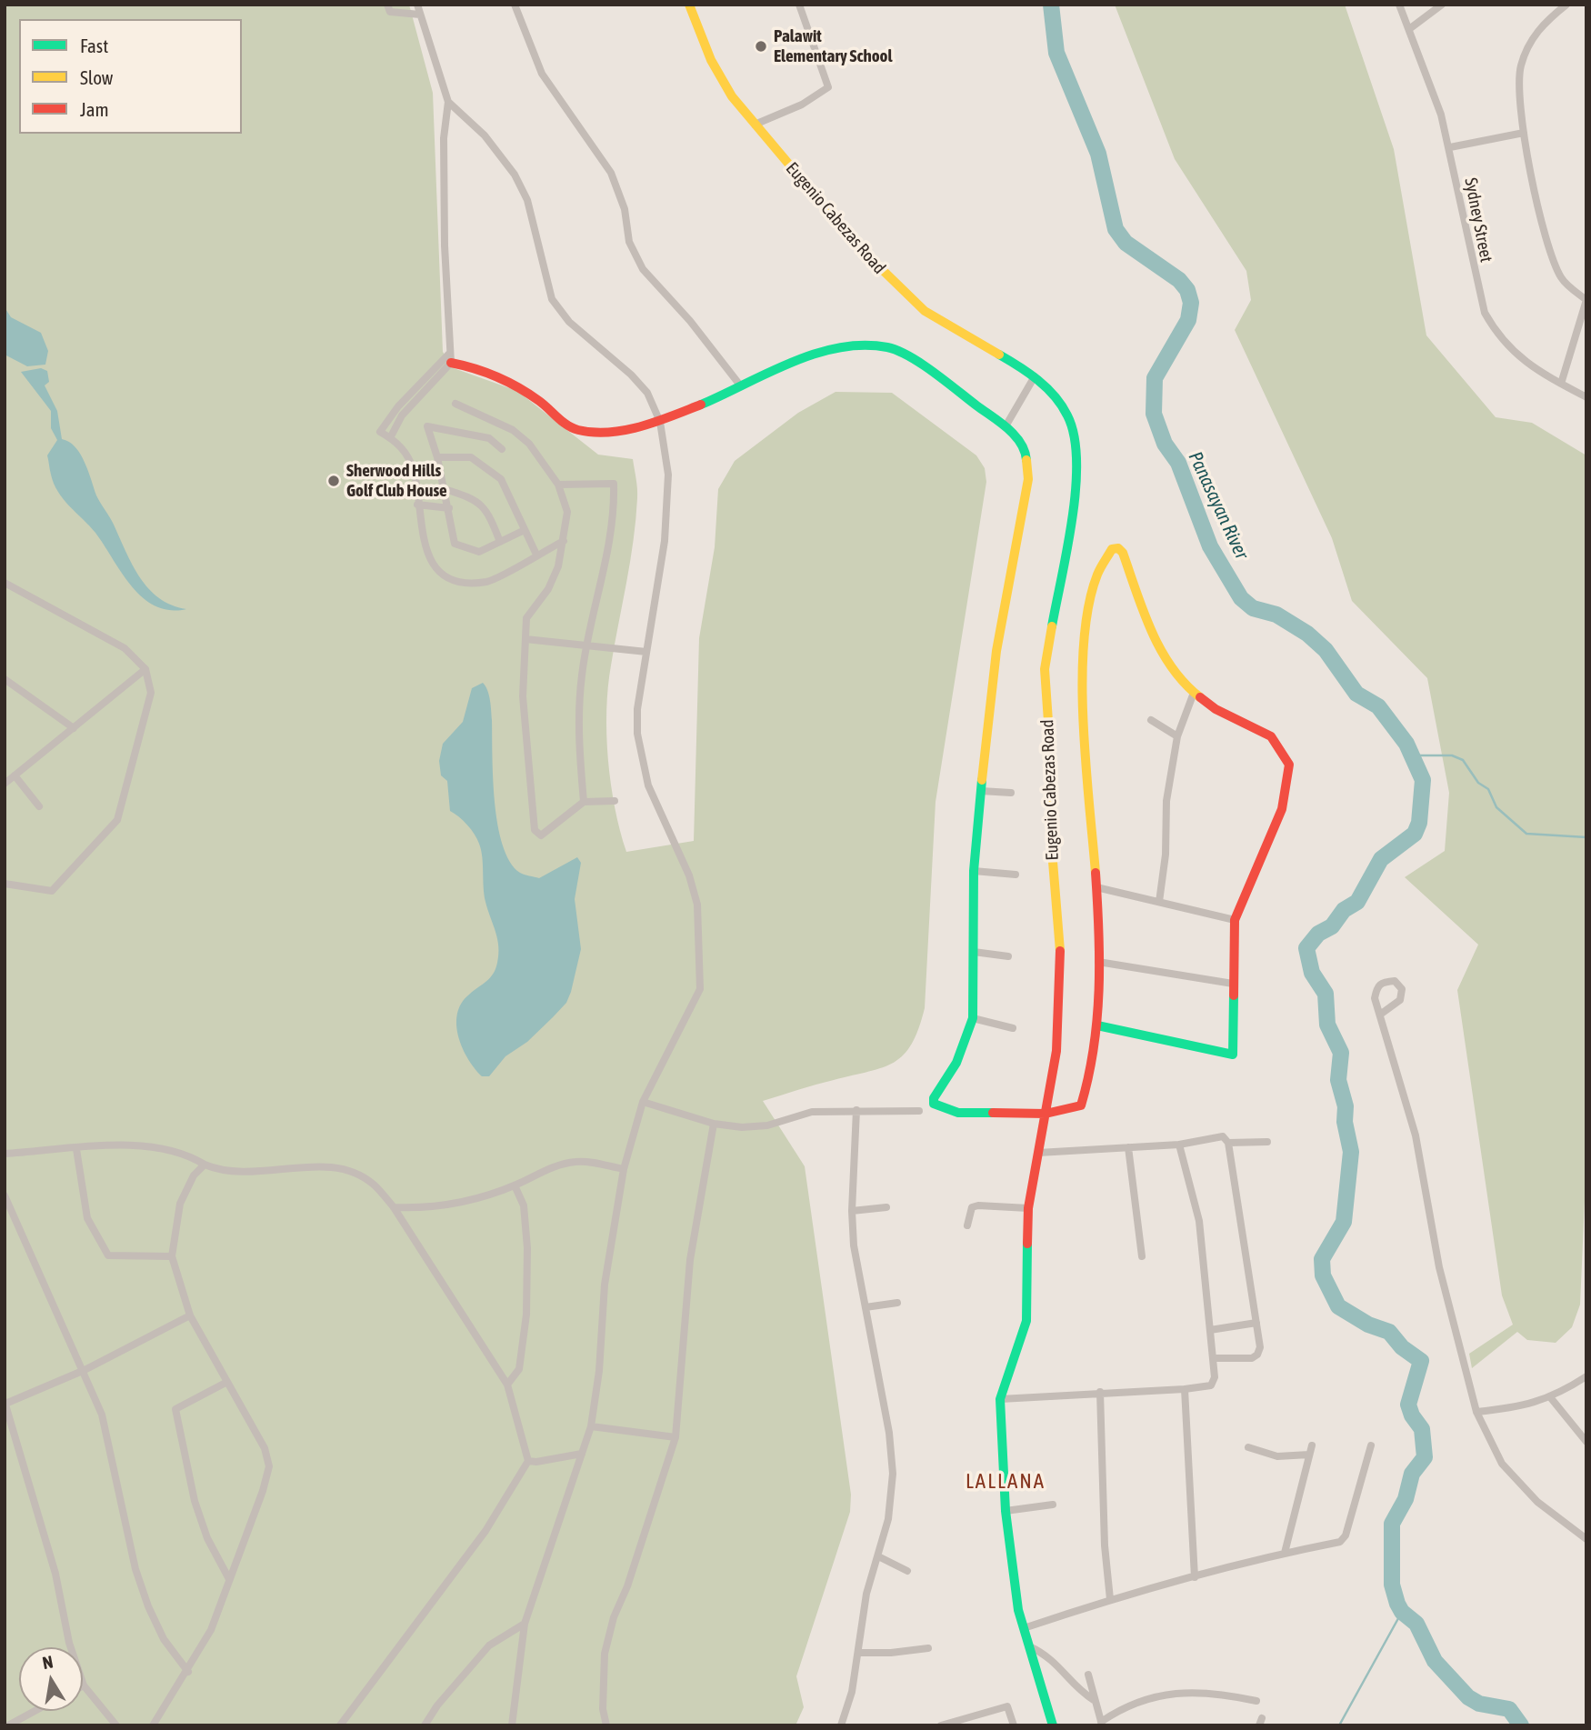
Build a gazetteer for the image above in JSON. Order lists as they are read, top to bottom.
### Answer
{
  "streets": {
    "street": ["Eugenio Cabezas Road", "Sydney Street"]
  },
  "districts": ["LALLANA"],
  "water": ["Panasayan River"],
  "places": ["Palawit Elementary School", "Sherwood Hills Golf Club House"],
  "legend": ["Fast", "Slow", "Jam"],
  "north": "top"
}
